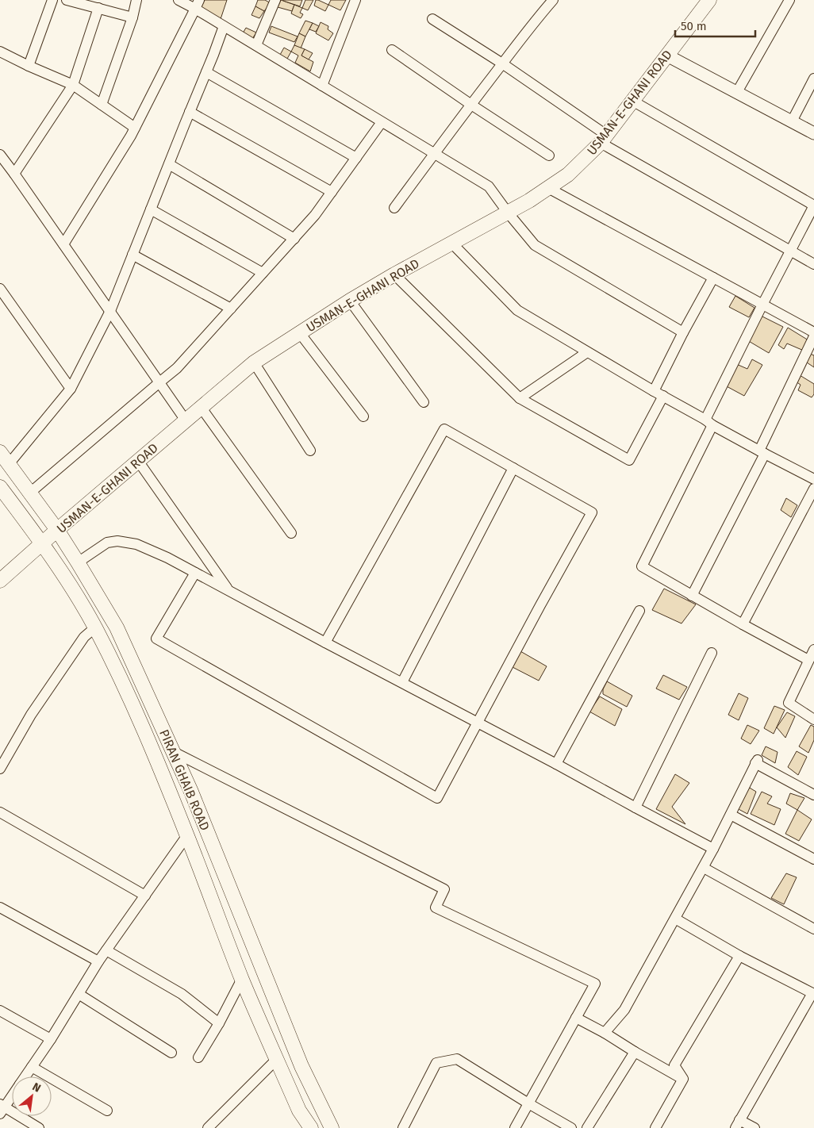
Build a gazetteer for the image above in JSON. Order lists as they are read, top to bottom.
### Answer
{
  "streets": {
    "main road": ["USMAN-E-GHANI ROAD", "PIRAN GHAIB ROAD"]
  },
  "crossings": [
    ["USMAN-E-GHANI ROAD", "PIRAN GHAIB ROAD"]
  ],
  "scale_bar": "50 m",
  "north": "top right"
}
